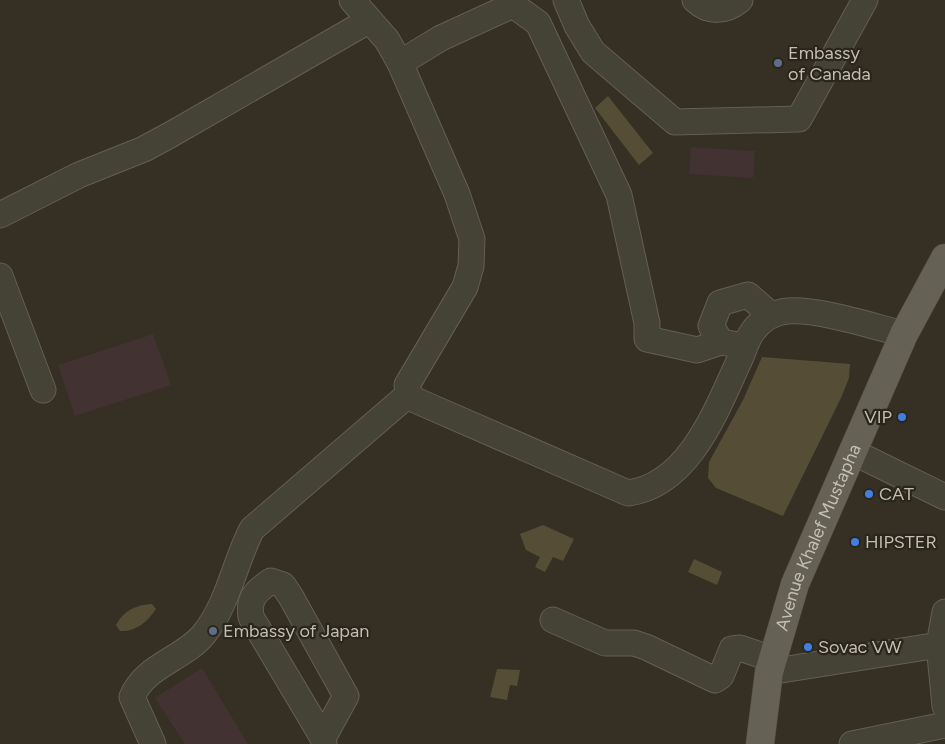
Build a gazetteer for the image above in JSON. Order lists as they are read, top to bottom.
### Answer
{
  "streets": {
    "main road": ["Avenue Khalef Mustapha"]
  },
  "places": [
    "Embassy of Canada",
    "VIP",
    "CAT",
    "HIPSTER",
    "Embassy of Japan",
    "Sovac VW"
  ]
}
